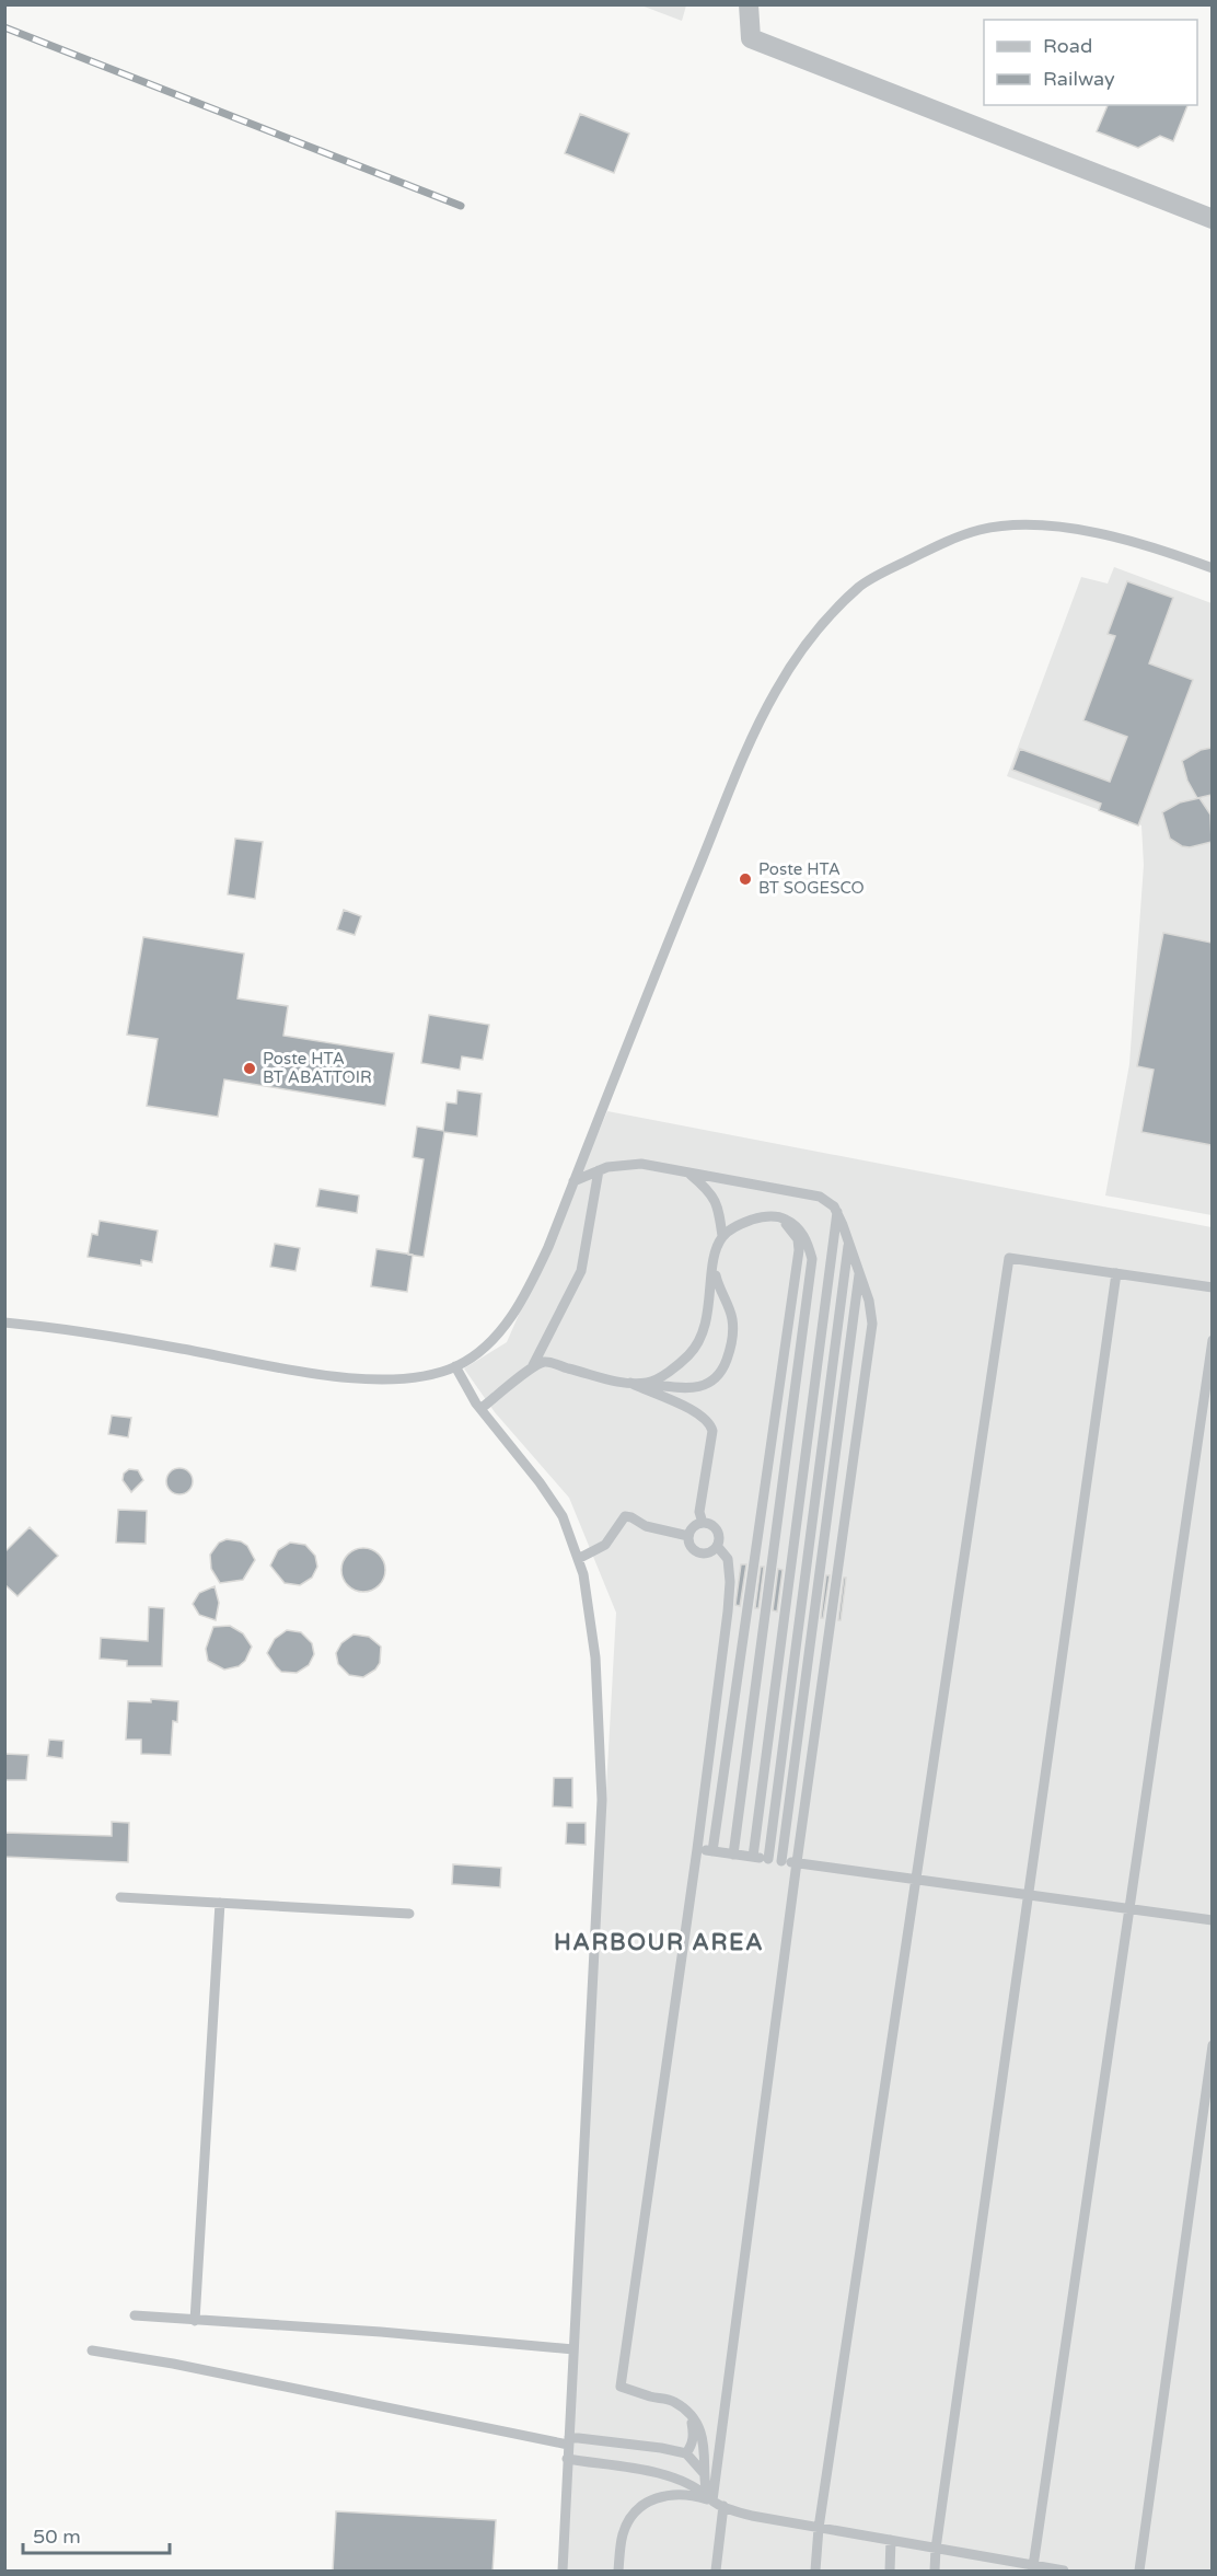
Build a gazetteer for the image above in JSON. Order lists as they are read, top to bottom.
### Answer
{
  "districts": ["HARBOUR AREA"],
  "places": ["Poste HTA BT SOGESCO", "Poste HTA BT ABATTOIR"],
  "legend": ["Road", "Railway"],
  "scale_bar": "50 m"
}
